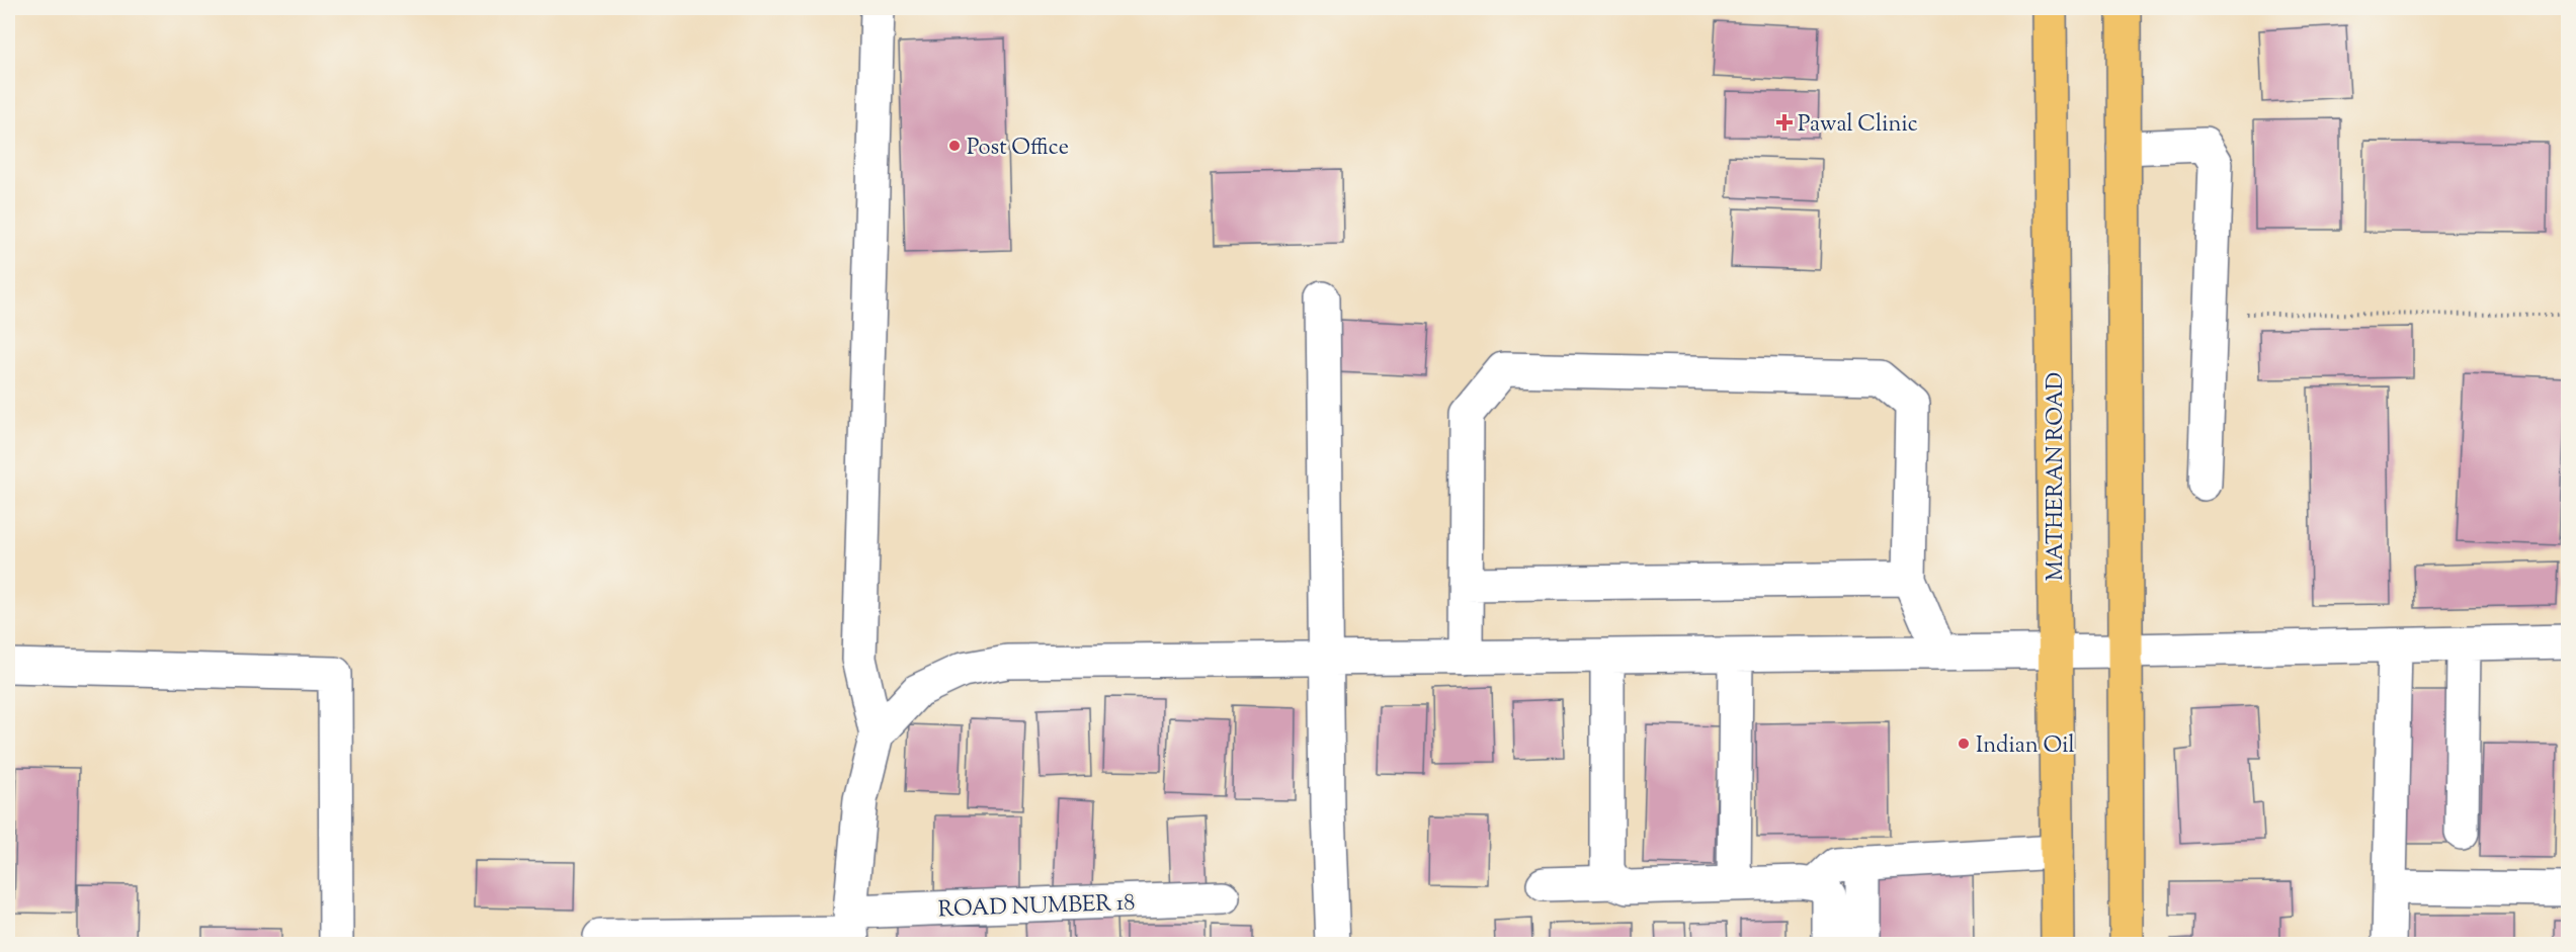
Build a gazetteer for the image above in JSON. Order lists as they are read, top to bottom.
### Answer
{
  "streets": {
    "main road": ["MATHERAN ROAD"],
    "street": ["ROAD NUMBER 18"]
  },
  "places": {
    "health": ["Pawal Clinic"],
    "other": ["Post Office", "Indian Oil"]
  }
}
